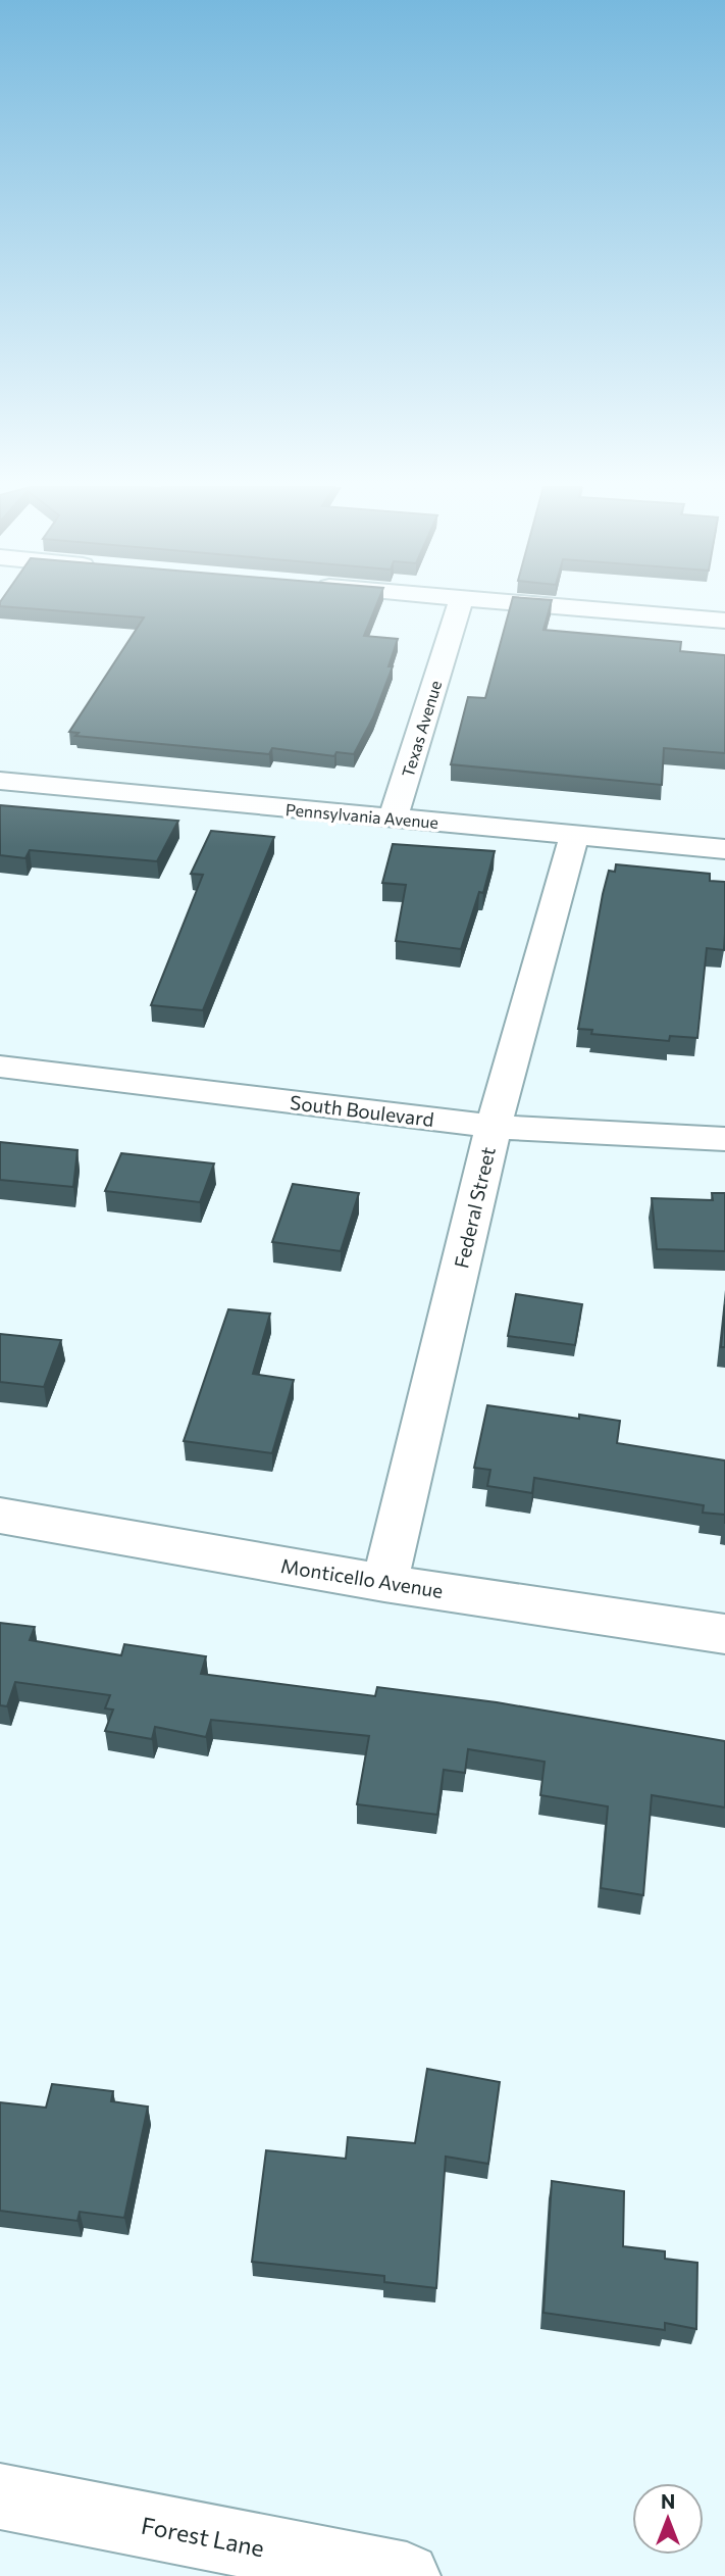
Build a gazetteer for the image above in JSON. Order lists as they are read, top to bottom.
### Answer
{
  "streets": {
    "street": [
      "Texas Avenue",
      "Pennsylvania Avenue",
      "South Boulevard",
      "Federal Street",
      "Monticello Avenue",
      "Forest Lane"
    ]
  },
  "crossings": [
    ["Texas Avenue", "Pennsylvania Avenue"],
    ["Pennsylvania Avenue", "Federal Street"],
    ["South Boulevard", "Federal Street"],
    ["Federal Street", "Monticello Avenue"]
  ],
  "north": "top"
}
